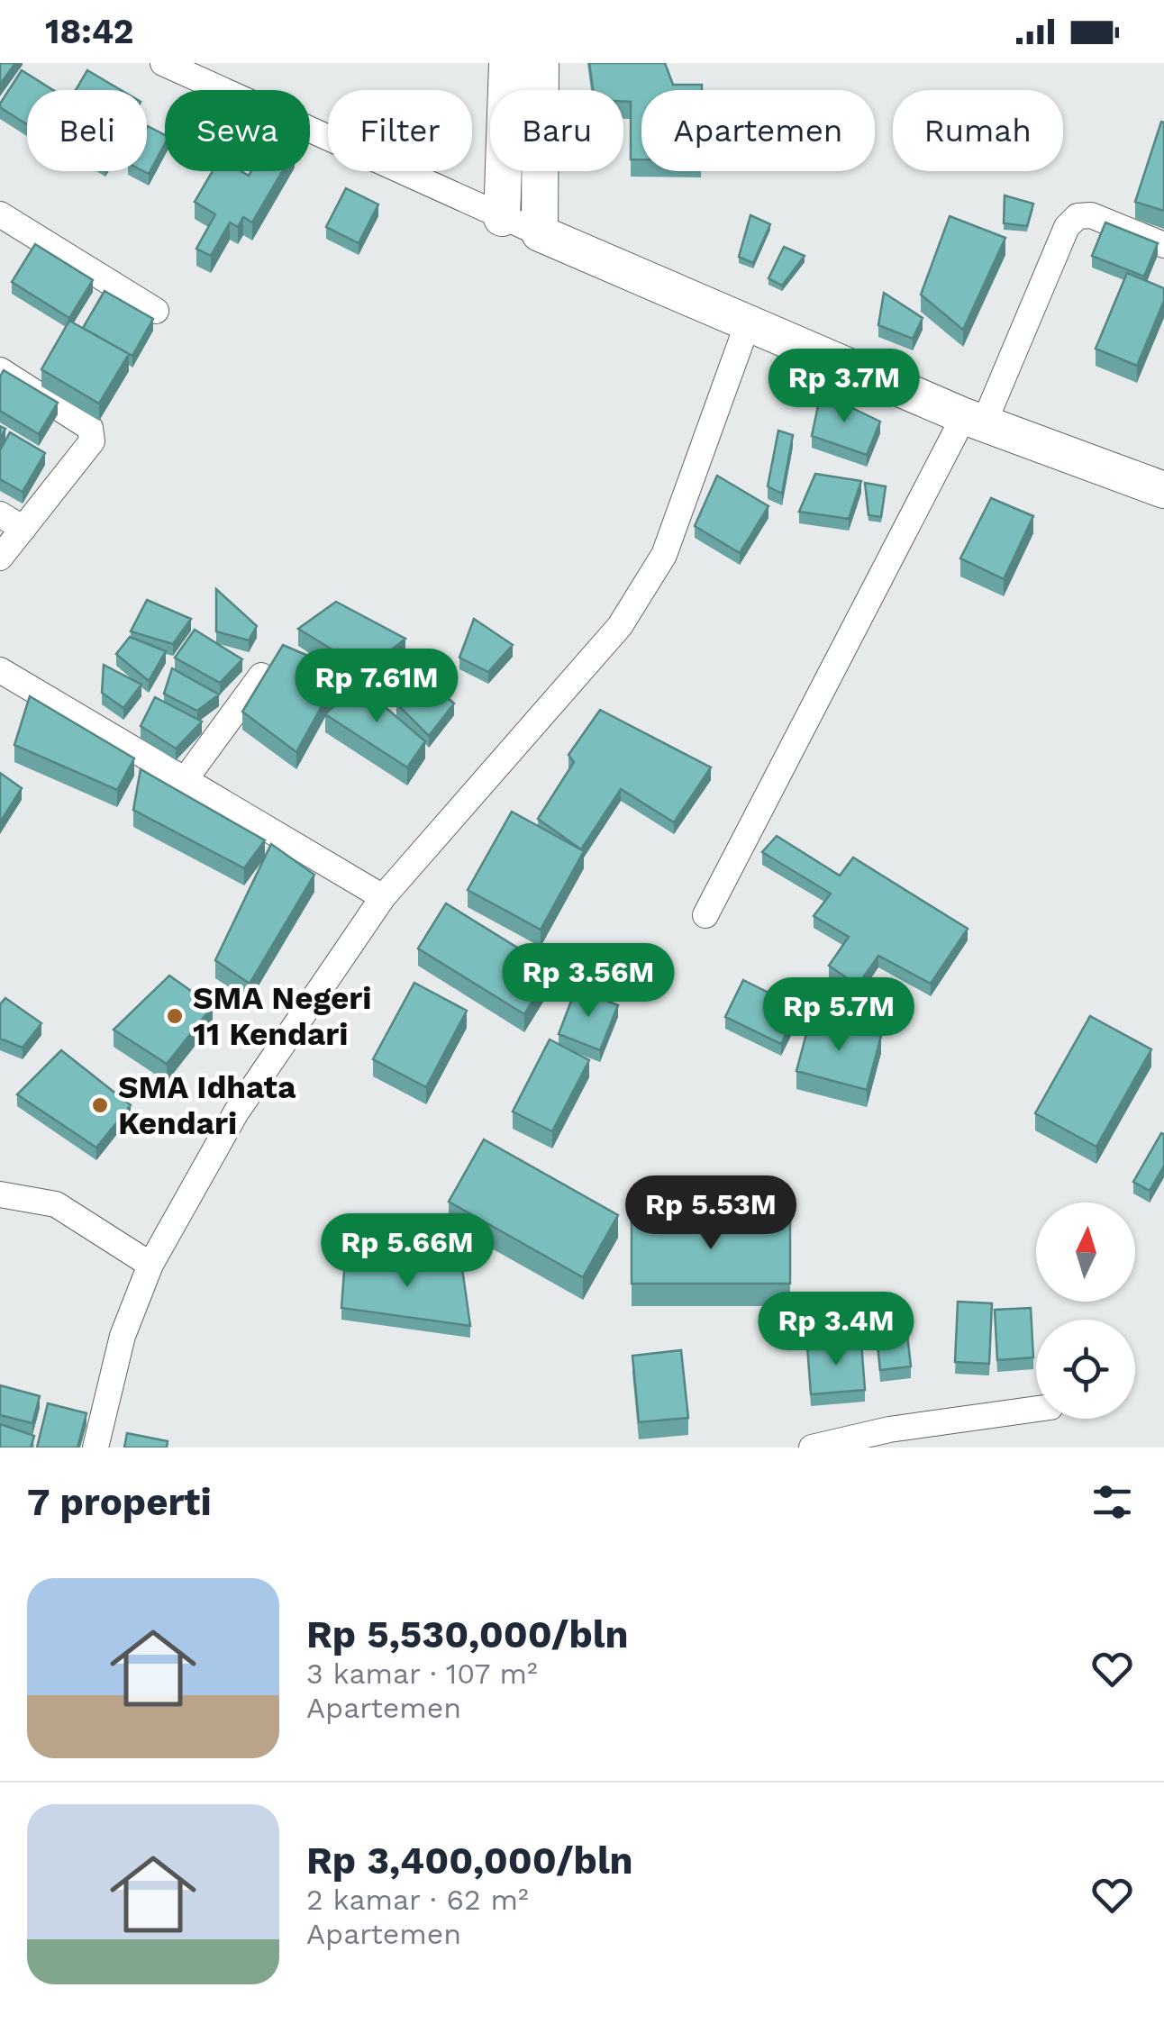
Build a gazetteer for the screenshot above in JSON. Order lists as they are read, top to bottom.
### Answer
{
  "places": ["SMA Negeri 11 Kendari", "SMA Idhata Kendari"],
  "north": "top",
  "page": {
    "status": "18:42",
    "chip": [
      "Beli",
      "Sewa",
      "Filter",
      "Baru",
      "Apartemen",
      "Rumah"
    ],
    "price": [
      "Rp 3.7M",
      "Rp 7.61M",
      "Rp 3.56M",
      "Rp 5.7M",
      "Rp 5.53M",
      "Rp 5.66M",
      "Rp 3.4M"
    ],
    "heading": "7 properti",
    "list": [
      {
        "name": "Rp 5,530,000/bln",
        "note": "3 kamar · 107 m² · Apartemen"
      },
      {
        "name": "Rp 3,400,000/bln",
        "note": "2 kamar · 62 m² · Apartemen"
      }
    ]
  }
}
